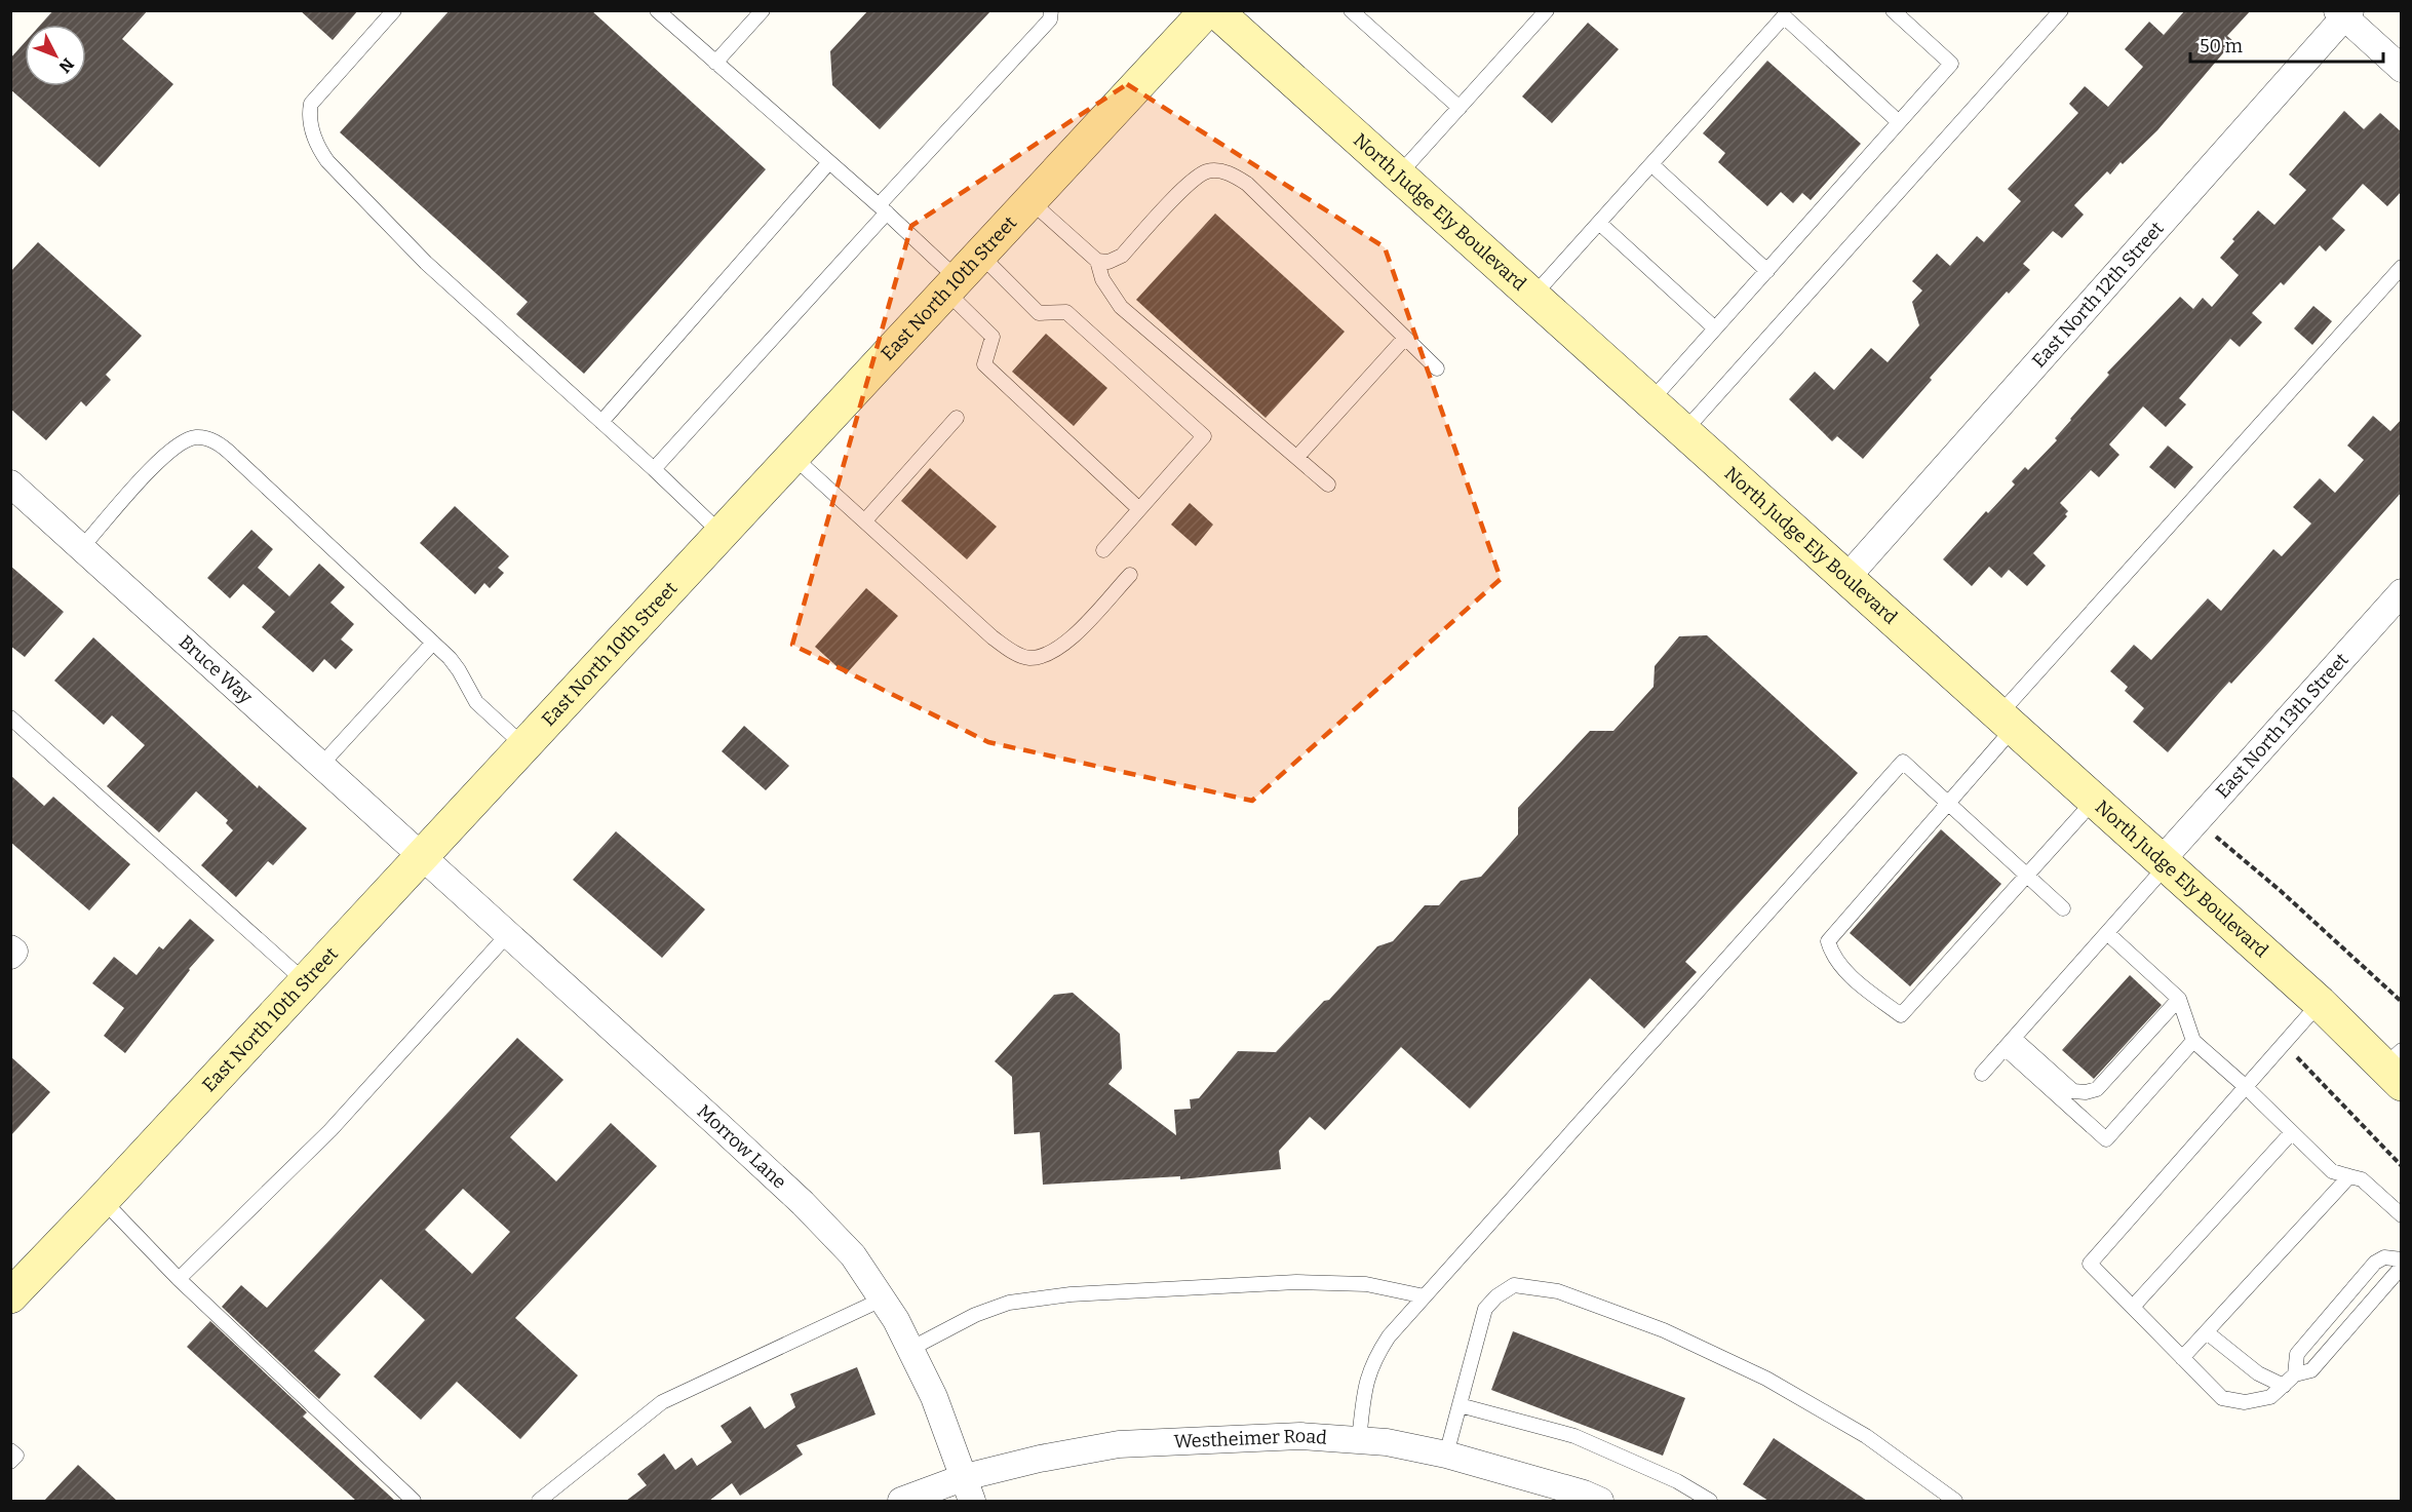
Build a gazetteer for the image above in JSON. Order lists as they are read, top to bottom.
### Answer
{
  "streets": {
    "main road": ["North Judge Ely Boulevard", "East North 10th Street"],
    "street": [
      "East North 12th Street",
      "Bruce Way",
      "East North 13th Street",
      "Morrow Lane",
      "Westheimer Road"
    ]
  },
  "crossings": [
    ["North Judge Ely Boulevard", "East North 12th Street"],
    ["North Judge Ely Boulevard", "East North 13th Street"],
    ["East North 10th Street", "Bruce Way"],
    ["East North 10th Street", "Morrow Lane"],
    ["Bruce Way", "Morrow Lane"],
    ["Morrow Lane", "Westheimer Road"]
  ],
  "scale_bar": "50 m",
  "north": "bottom right"
}
